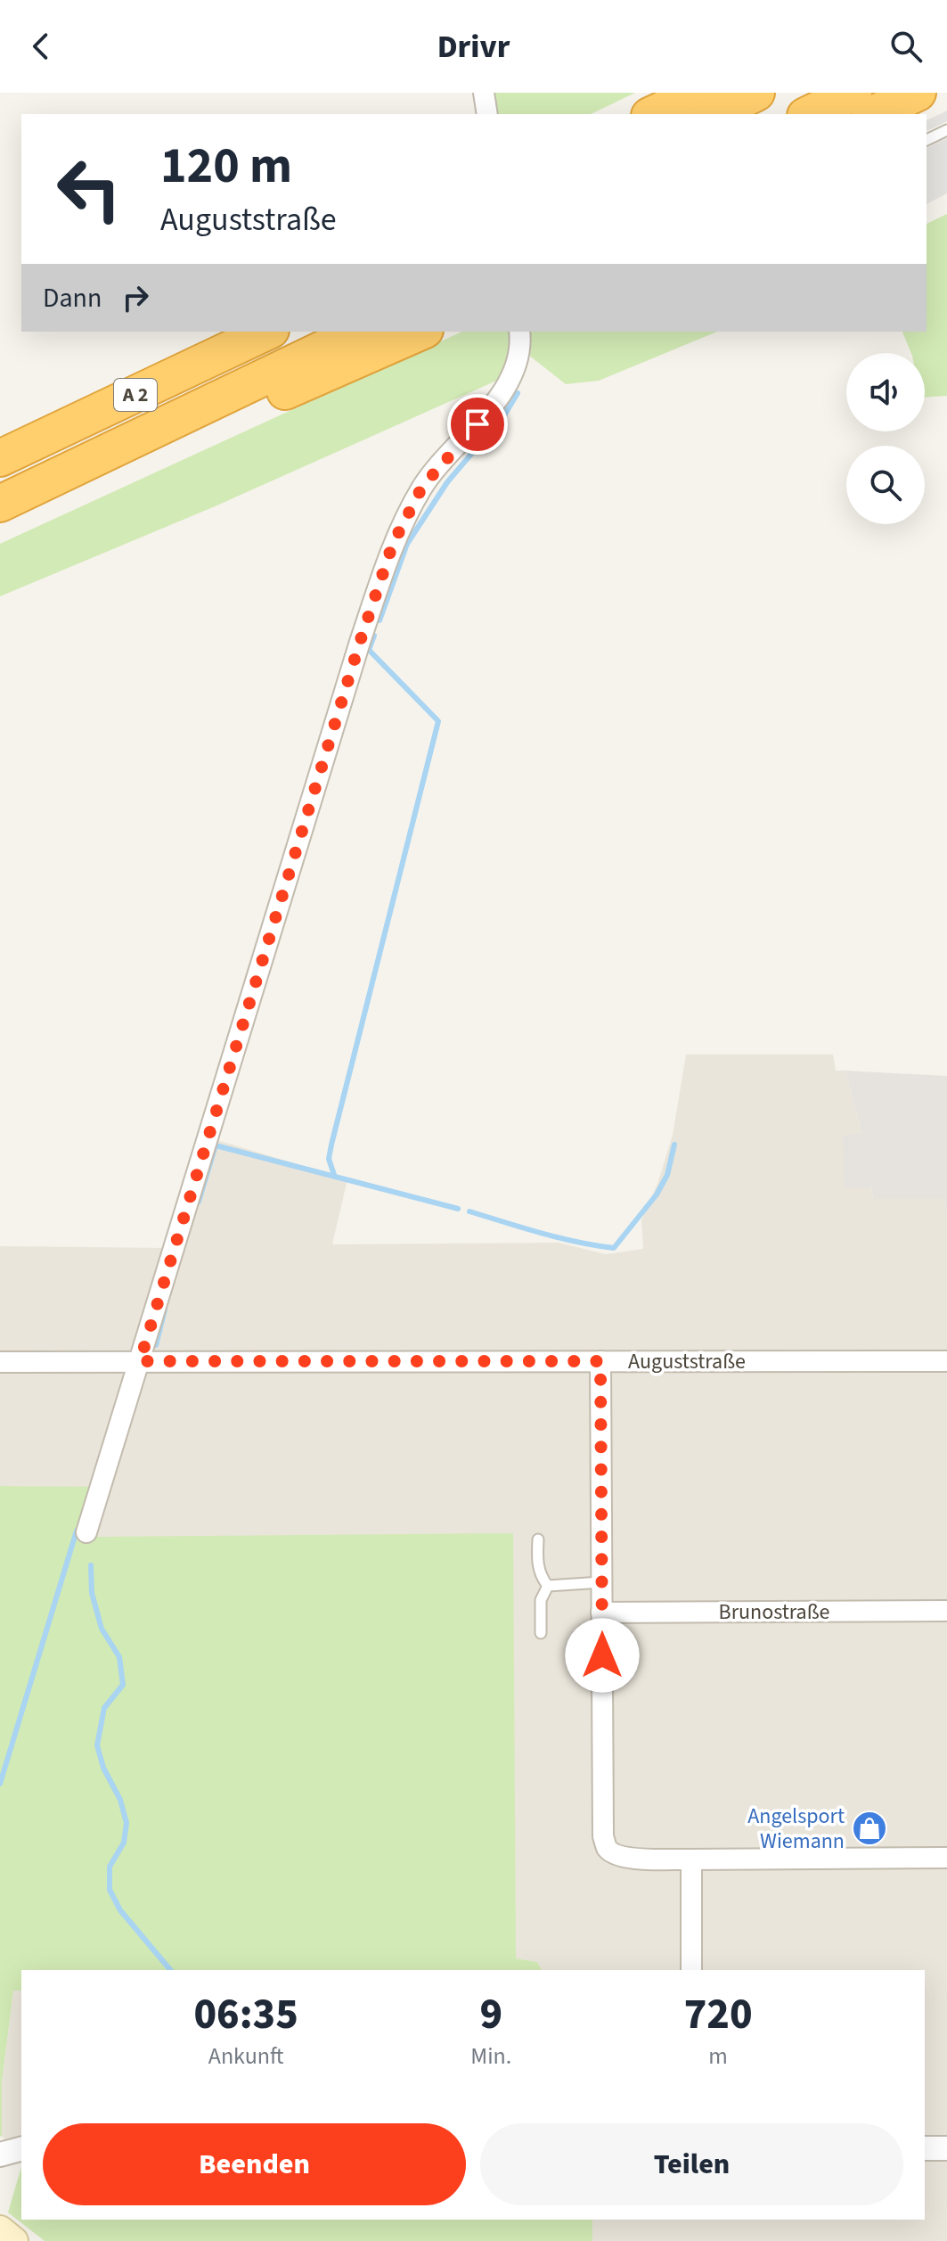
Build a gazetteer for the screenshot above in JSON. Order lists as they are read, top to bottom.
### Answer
{
  "streets": {
    "highway": ["A 2"],
    "street": ["Auguststraße", "Brunostraße"]
  },
  "places": {
    "shop": ["Angelsport Wiemann"]
  },
  "page": {
    "header": "Drivr",
    "turn": ["120 m", "Auguststraße"],
    "then": "Dann",
    "eta": [
      "06:35",
      "Ankunft",
      "9",
      "Min.",
      "720",
      "m"
    ],
    "buttons": ["Beenden", "Teilen"]
  }
}
